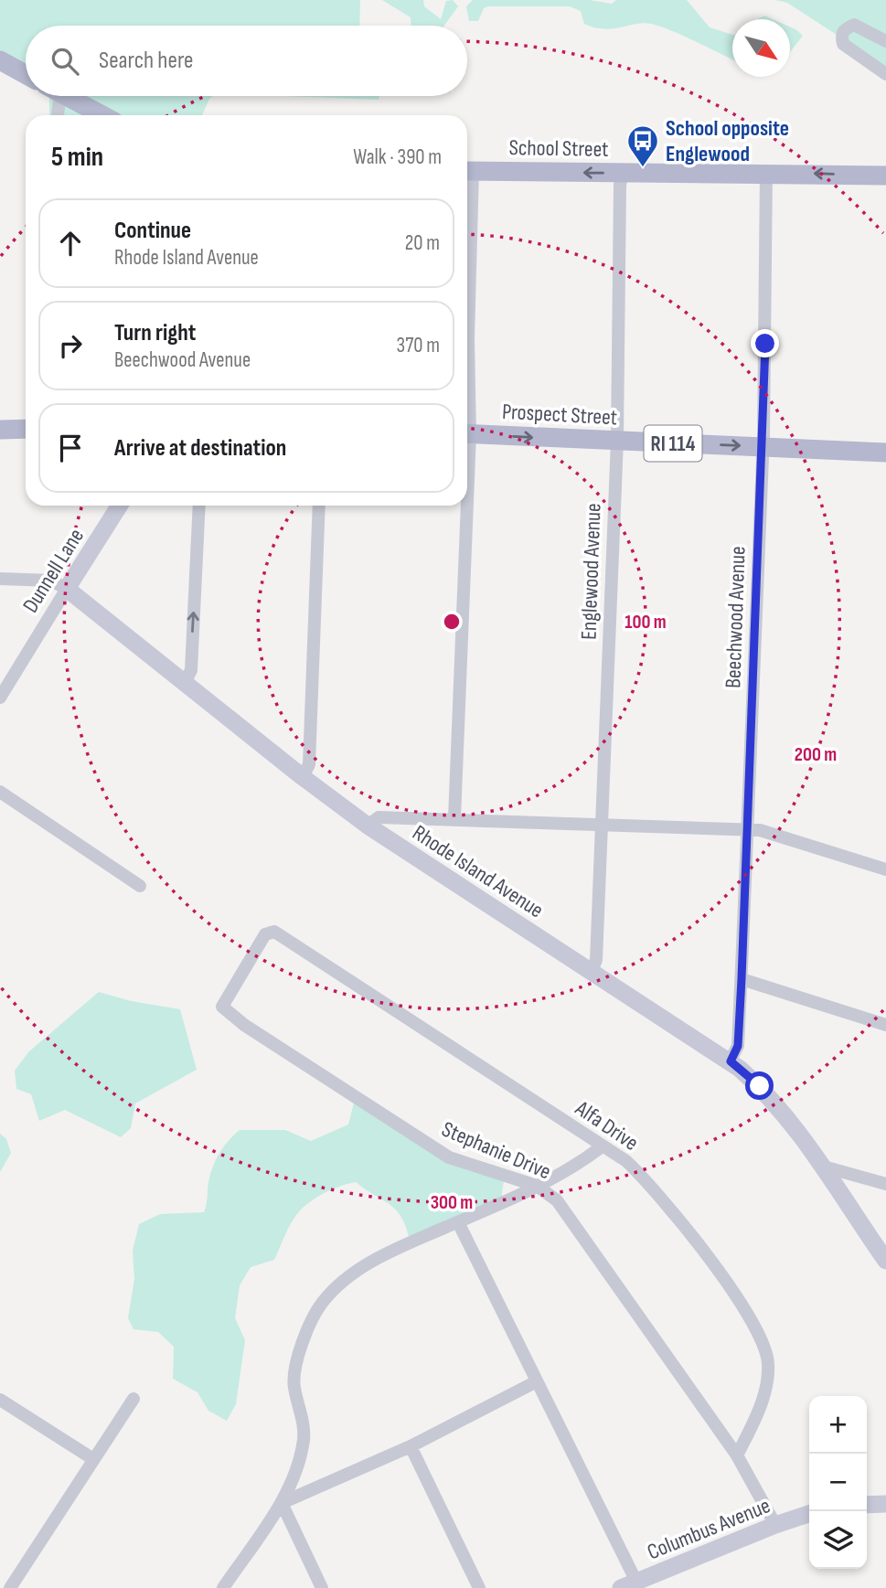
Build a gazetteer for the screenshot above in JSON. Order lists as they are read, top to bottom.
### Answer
{
  "streets": {
    "main road": ["School Street", "Prospect Street", "RI 114"],
    "street": [
      "Dunnell Lane",
      "Englewood Avenue",
      "Beechwood Avenue",
      "Rhode Island Avenue",
      "Alfa Drive",
      "Stephanie Drive",
      "Columbus Avenue"
    ]
  },
  "crossings": [
    ["School Street", "Englewood Avenue"],
    ["School Street", "Beechwood Avenue"],
    ["Prospect Street", "Englewood Avenue"],
    ["Prospect Street", "Beechwood Avenue"],
    ["Dunnell Lane", "Rhode Island Avenue"],
    ["Englewood Avenue", "Rhode Island Avenue"],
    ["Beechwood Avenue", "Rhode Island Avenue"],
    ["Alfa Drive", "Stephanie Drive"],
    ["Stephanie Drive", "Columbus Avenue"]
  ],
  "one_way": ["School Street", "Prospect Street"],
  "places": {
    "bus stop": ["School opposite Englewood"]
  },
  "north": "bottom right",
  "page": {
    "search": "Search here",
    "heading": ["5 min", "Walk · 390 m"],
    "list": [
      ["Continue", "Rhode Island Avenue", "20 m"],
      ["Turn right", "Beechwood Avenue", "370 m"],
      "Arrive at destination"
    ],
    "map_buttons": ["+", "−"]
  },
  "rings": ["100 m", "200 m", "300 m"]
}
